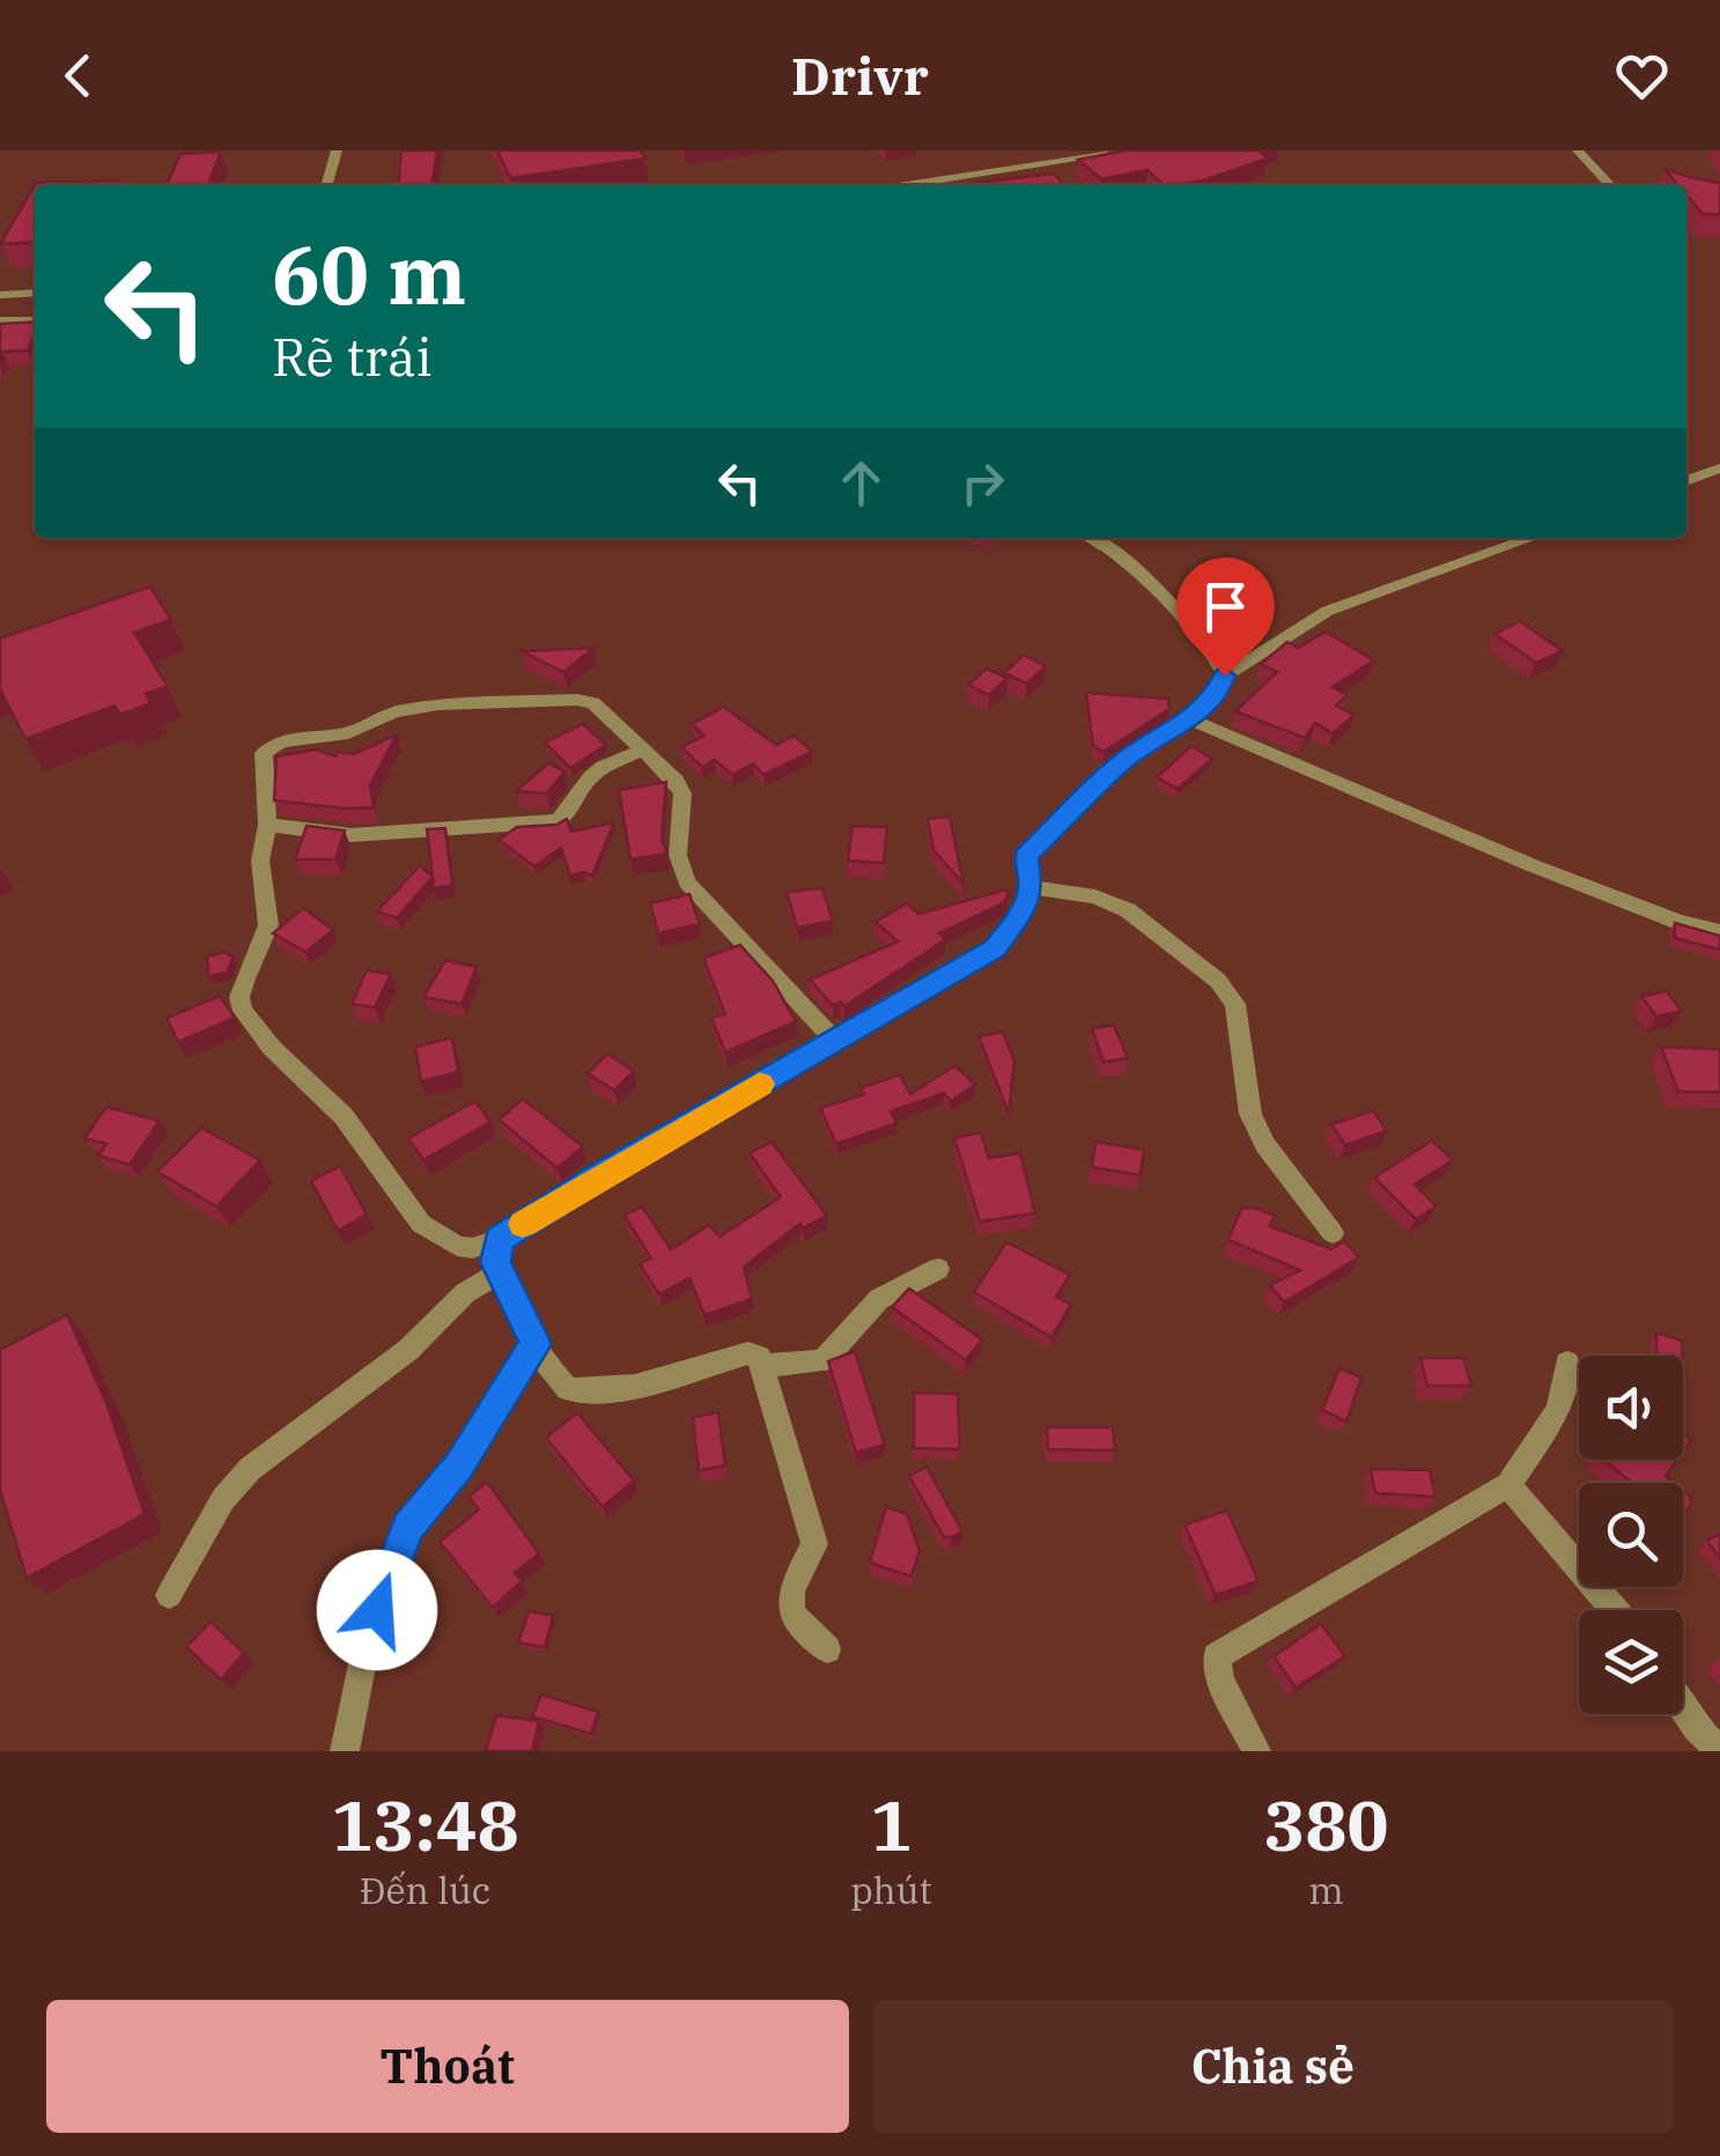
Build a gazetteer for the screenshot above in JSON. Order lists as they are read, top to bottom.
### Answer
{
  "page": {
    "header": "Drivr",
    "turn": ["60 m", "Rẽ trái"],
    "eta": [
      "13:48",
      "Đến lúc",
      "1",
      "phút",
      "380",
      "m"
    ],
    "buttons": ["Thoát", "Chia sẻ"]
  }
}
